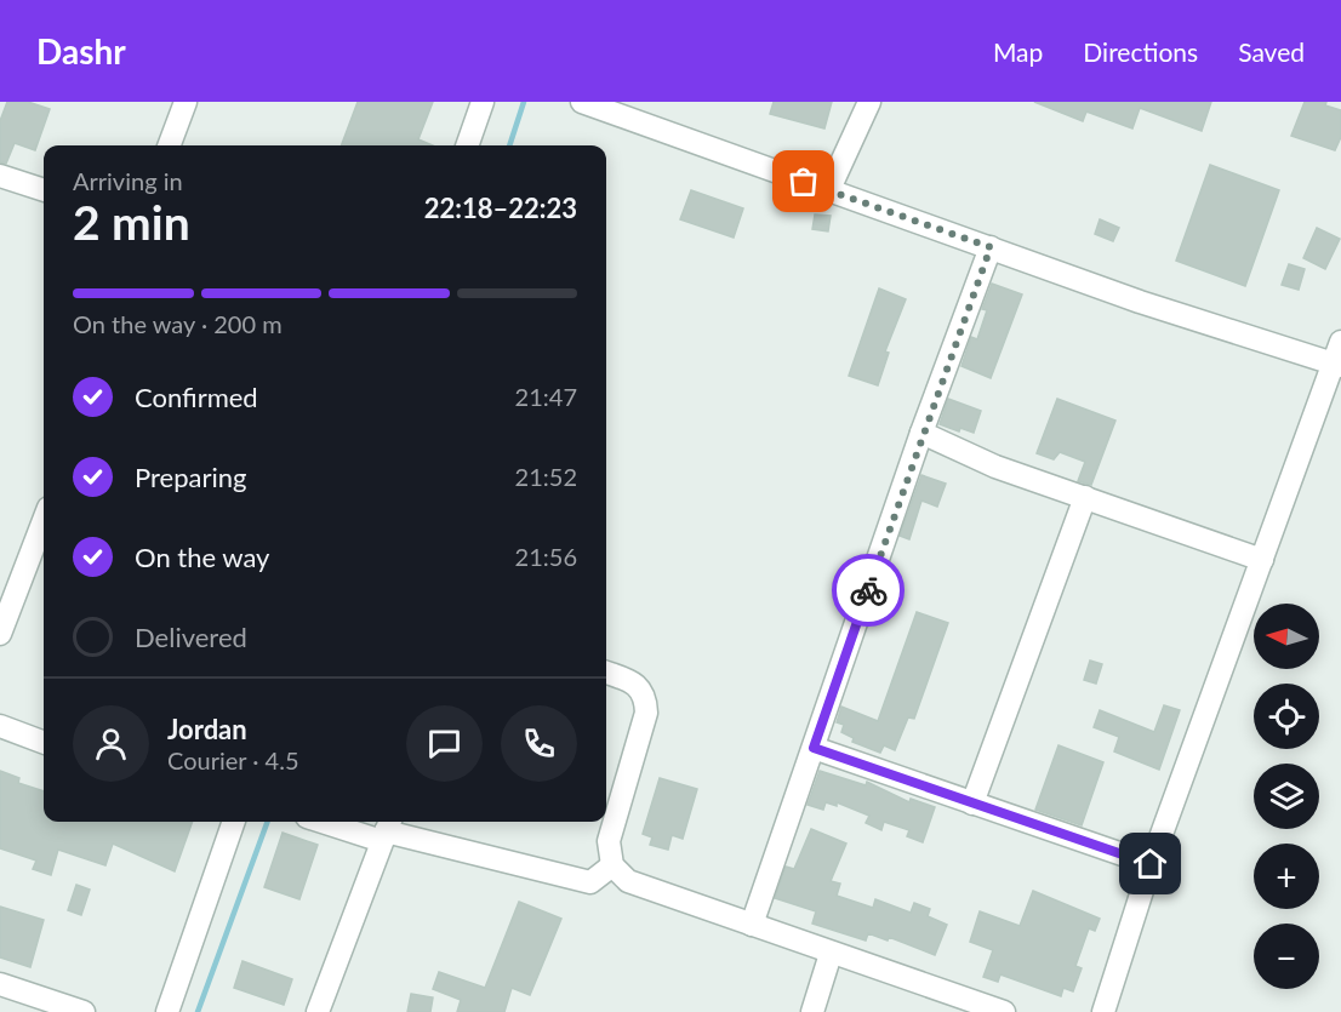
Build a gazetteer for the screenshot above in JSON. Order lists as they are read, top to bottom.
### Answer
{
  "north": "left",
  "page": {
    "header": "Dashr",
    "nav": ["Map", "Directions", "Saved"],
    "heading": ["2 min", "Arriving in", "22:18–22:23"],
    "panel": ["Jordan", "Courier · 4.5"],
    "bar": "On the way · 200 m",
    "list": [
      ["Confirmed", "21:47"],
      ["Preparing", "21:52"],
      ["On the way", "21:56"],
      "Delivered"
    ],
    "map_buttons": ["+", "−"]
  }
}
